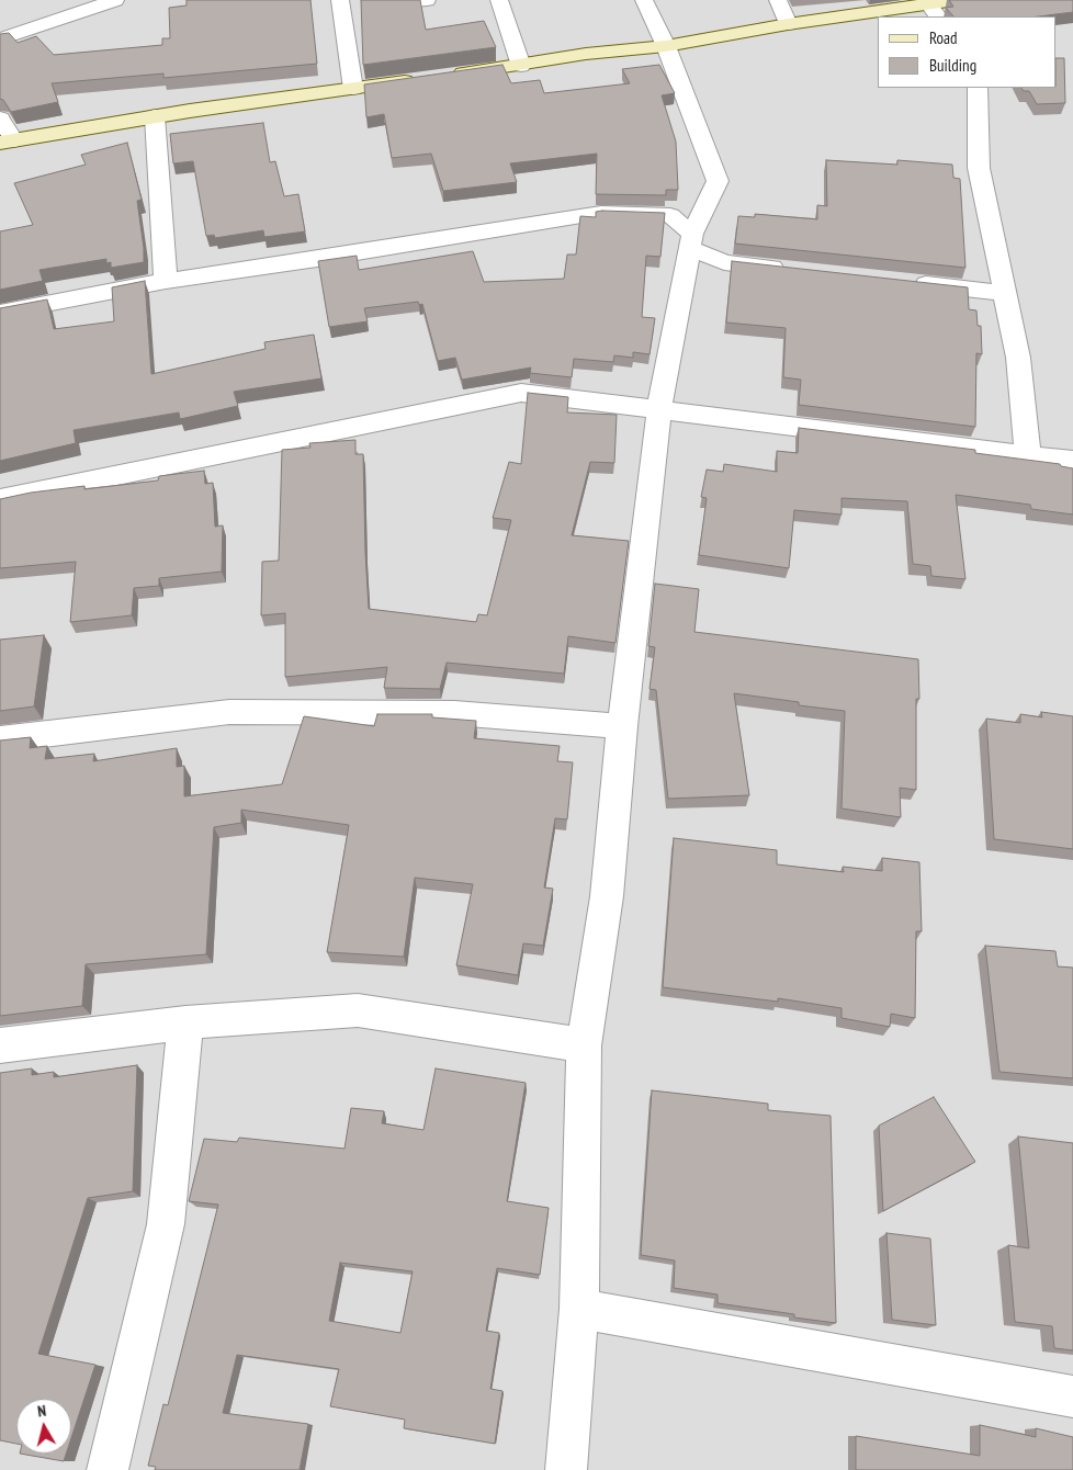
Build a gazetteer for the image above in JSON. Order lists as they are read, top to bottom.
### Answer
{
  "legend": ["Road", "Building"],
  "north": "top"
}
